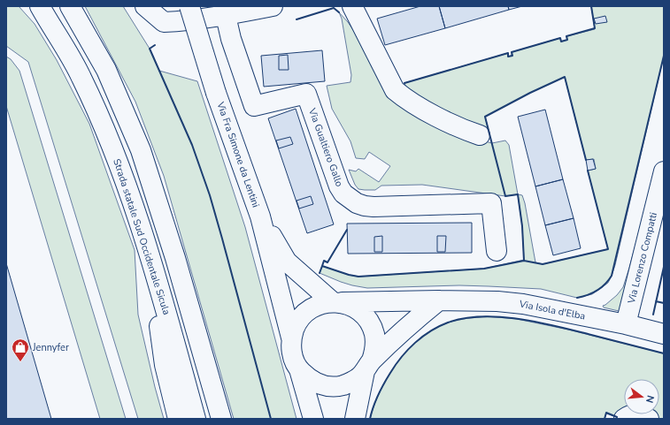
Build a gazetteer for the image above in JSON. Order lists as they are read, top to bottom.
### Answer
{
  "streets": {
    "street": [
      "Via Gualtiero Gallo",
      "Via Fra Simone da Lentini",
      "Strada statale Sud Occidentale Sicula",
      "Via Lorenzo Compatti",
      "Via Isola d'Elba"
    ]
  },
  "crossings": [
    ["Via Lorenzo Compatti", "Via Isola d'Elba"]
  ],
  "places": {
    "shop": ["Jennyfer"]
  },
  "north": "right"
}
